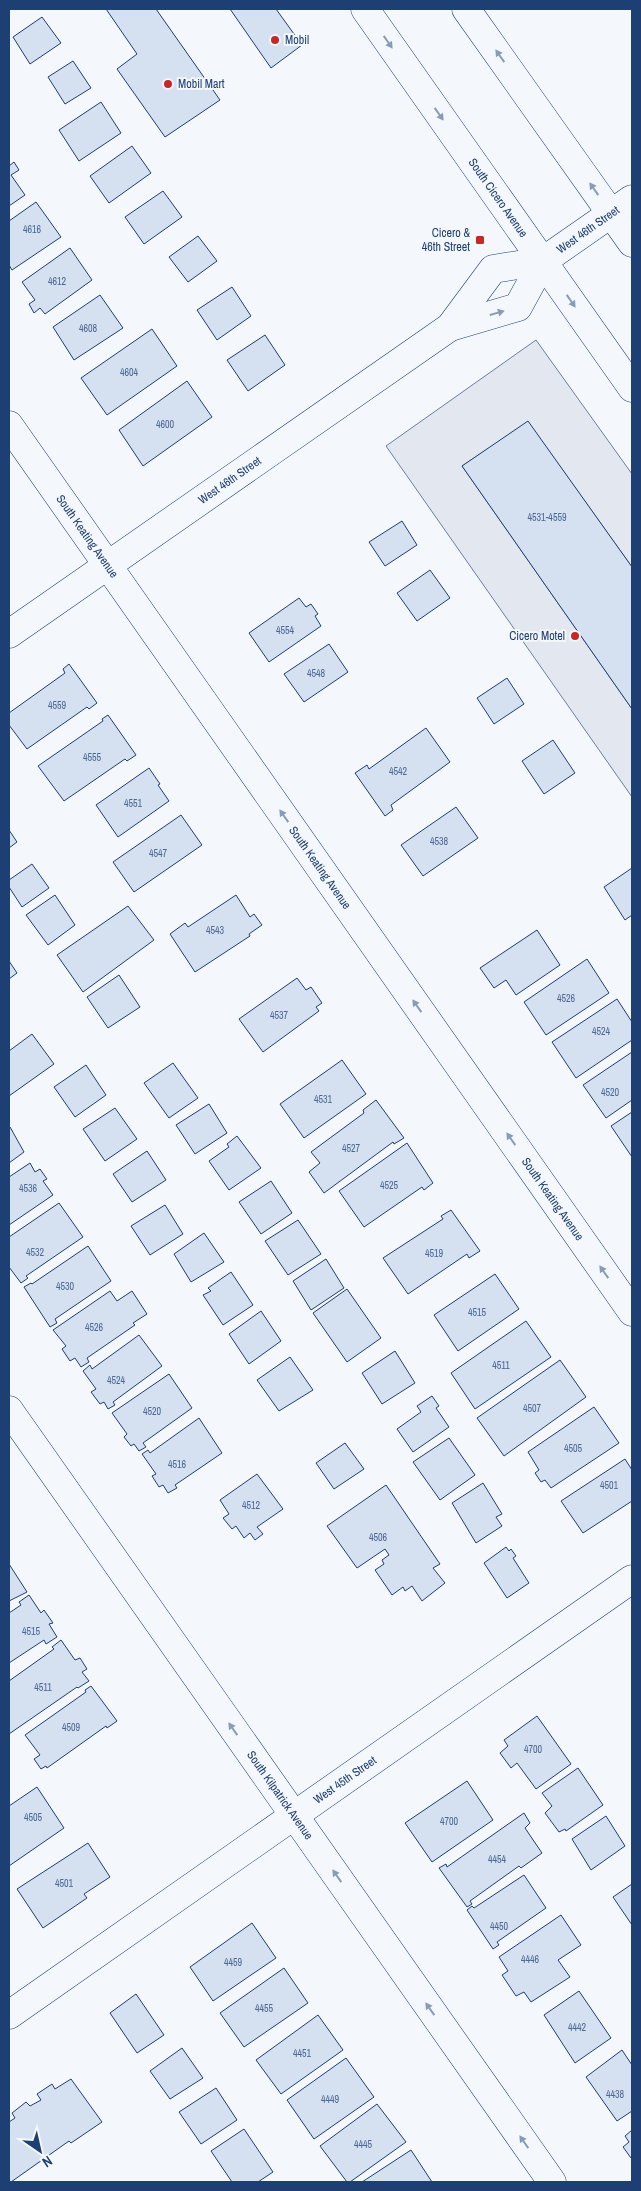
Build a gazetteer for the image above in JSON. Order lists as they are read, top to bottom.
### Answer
{
  "streets": {
    "street": [
      "South Cicero Avenue",
      "West 46th Street",
      "South Keating Avenue",
      "West 45th Street",
      "South Kilpatrick Avenue"
    ]
  },
  "crossings": [
    ["South Cicero Avenue", "West 46th Street"],
    ["West 46th Street", "South Keating Avenue"],
    ["West 45th Street", "South Kilpatrick Avenue"]
  ],
  "one_way": ["South Keating Avenue", "South Kilpatrick Avenue"],
  "places": {
    "other": ["Mobil", "Mobil Mart", "Cicero Motel"],
    "transit": ["Cicero & 46th Street"]
  },
  "house_numbers": [
    "4616",
    "4612",
    "4608",
    "4604",
    "4600",
    "4531-4559",
    "4554",
    "4548",
    "4559",
    "4555",
    "4542",
    "4551",
    "4538",
    "4547",
    "4543",
    "4526",
    "4537",
    "4524",
    "4520",
    "4531",
    "4527",
    "4525",
    "4536",
    "4532",
    "4519",
    "4530",
    "4515",
    "4526",
    "4511",
    "4524",
    "4507",
    "4520",
    "4505",
    "4516",
    "4501",
    "4512",
    "4506",
    "4515",
    "4511",
    "4509",
    "4700",
    "4505",
    "4700",
    "4454",
    "4501",
    "4450",
    "4446",
    "4459",
    "4455",
    "4442",
    "4451",
    "4438",
    "4449",
    "4445"
  ],
  "north": "bottom right"
}
